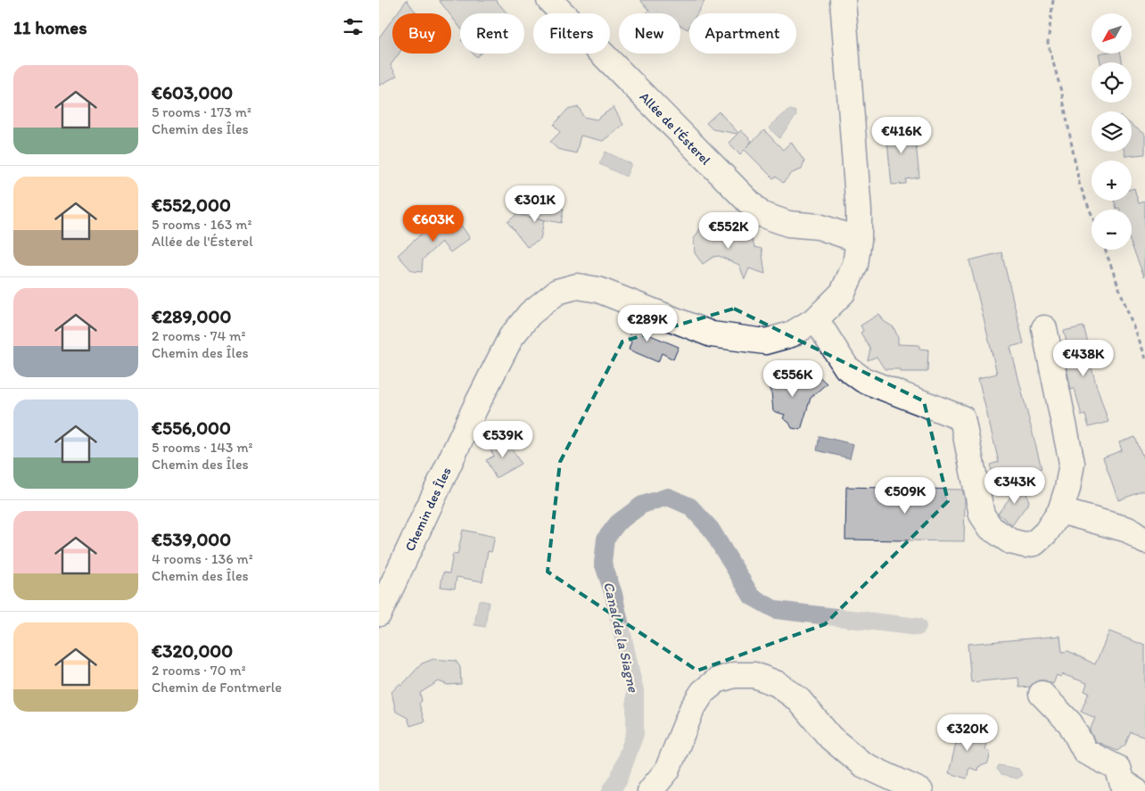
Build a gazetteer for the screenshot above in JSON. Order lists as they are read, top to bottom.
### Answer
{
  "streets": {
    "street": ["Allée de l'Ésterel", "Chemin des Îles"]
  },
  "crossings": [
    ["Allée de l'Ésterel", "Chemin des Îles"]
  ],
  "water": ["Canal de la Siagne"],
  "north": "bottom left",
  "page": {
    "heading": "11 homes",
    "map_buttons": ["+", "−"],
    "chip": [
      "Buy",
      "Rent",
      "Filters",
      "New",
      "Apartment"
    ],
    "list": [
      {
        "name": "€603,000",
        "note": "5 rooms · 173 m² · Chemin des Îles"
      },
      {
        "name": "€552,000",
        "note": "5 rooms · 163 m² · Allée de l'Ésterel"
      },
      {
        "name": "€289,000",
        "note": "2 rooms · 74 m² · Chemin des Îles"
      },
      {
        "name": "€556,000",
        "note": "5 rooms · 143 m² · Chemin des Îles"
      },
      {
        "name": "€539,000",
        "note": "4 rooms · 136 m² · Chemin des Îles"
      },
      {
        "name": "€320,000",
        "note": "2 rooms · 70 m² · Chemin de Fontmerle"
      }
    ],
    "price": [
      "€416K",
      "€301K",
      "€603K",
      "€552K",
      "€289K",
      "€438K",
      "€556K",
      "€539K",
      "€343K",
      "€509K",
      "€320K"
    ]
  }
}
